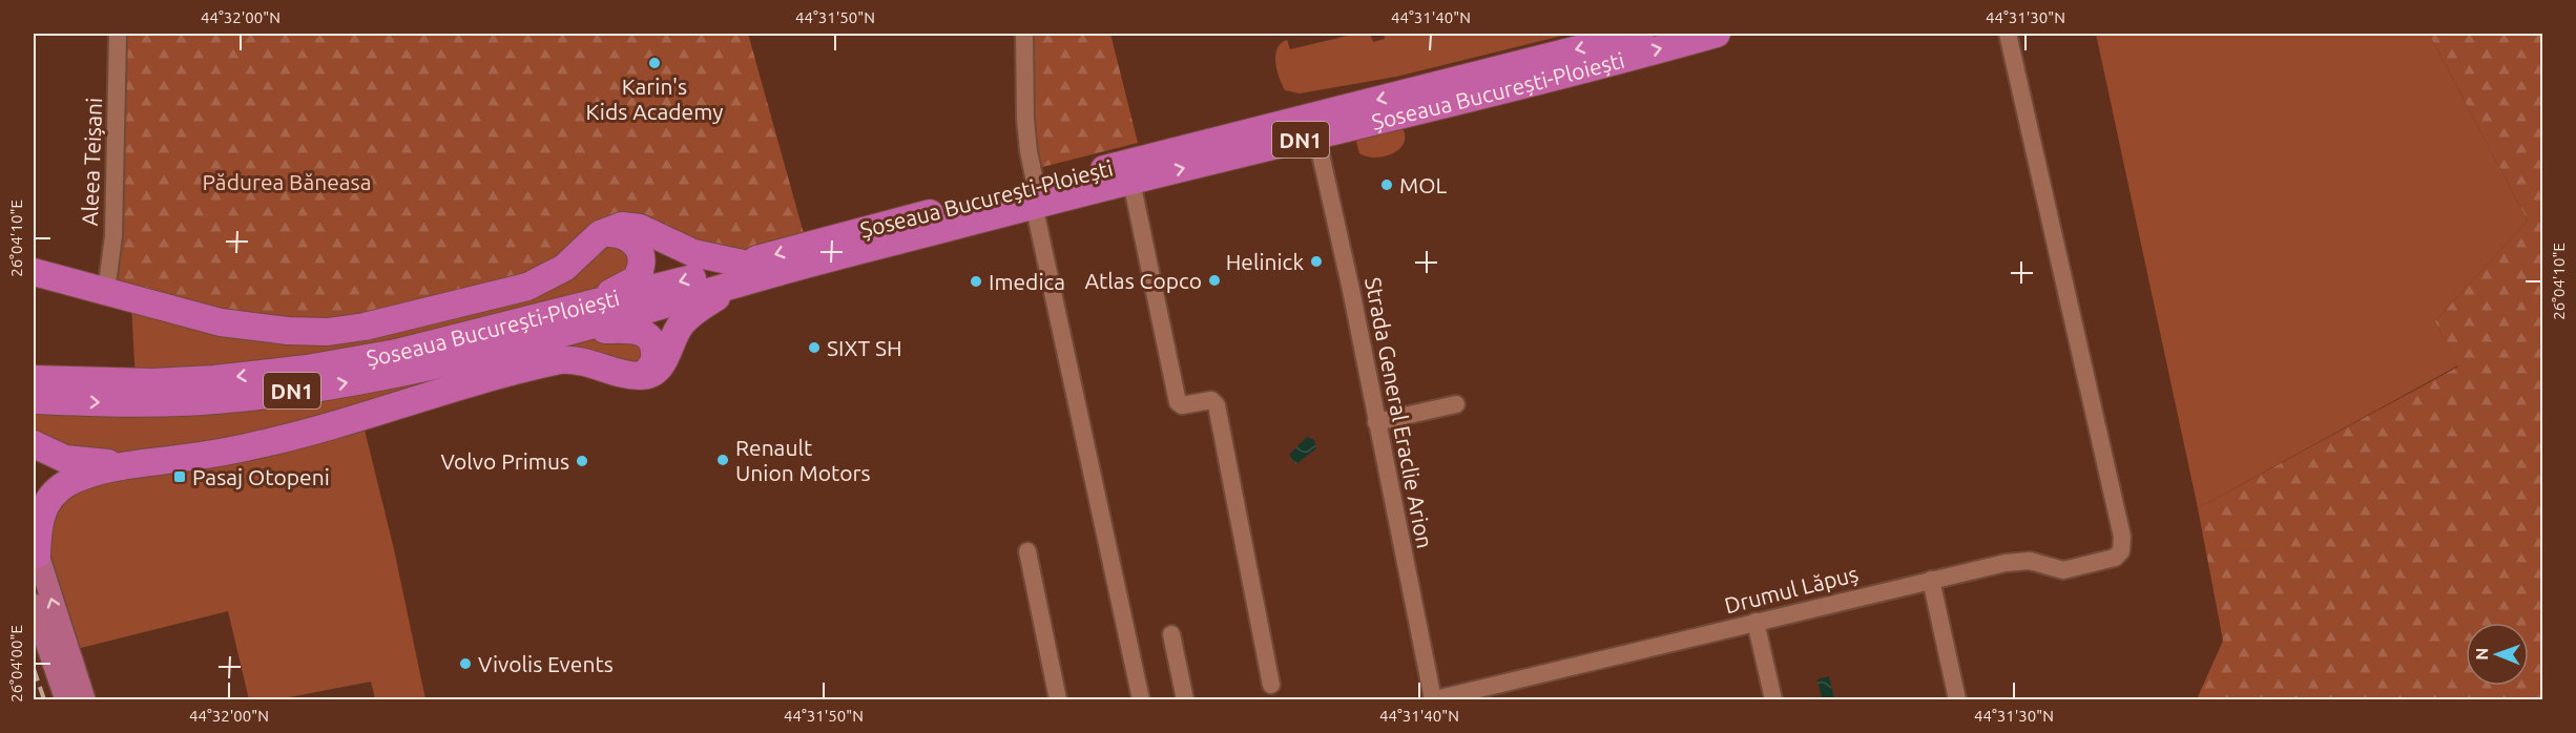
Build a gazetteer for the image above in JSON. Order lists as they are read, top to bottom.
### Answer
{
  "streets": {
    "highway": ["Șoseaua București-Ploiești", "DN1"],
    "street": ["Aleea Teișani", "Strada General Eraclie Arion", "Drumul Lăpuș"]
  },
  "crossings": [
    ["Șoseaua București-Ploiești", "Strada General Eraclie Arion"],
    ["Strada General Eraclie Arion", "Drumul Lăpuș"]
  ],
  "parks": ["Pădurea Băneasa"],
  "places": {
    "other": [
      "Karin's Kids Academy",
      "MOL",
      "Helinick",
      "Atlas Copco",
      "Imedica",
      "SIXT SH",
      "Renault Union Motors",
      "Volvo Primus",
      "Vivolis Events"
    ],
    "transit": ["Pasaj Otopeni"]
  },
  "north": "left",
  "coordinates": [
    "44°32'00\"N",
    "44°31'50\"N",
    "44°31'40\"N",
    "44°31'30\"N",
    "26°04'10\"E",
    "26°04'00\"E"
  ]
}
